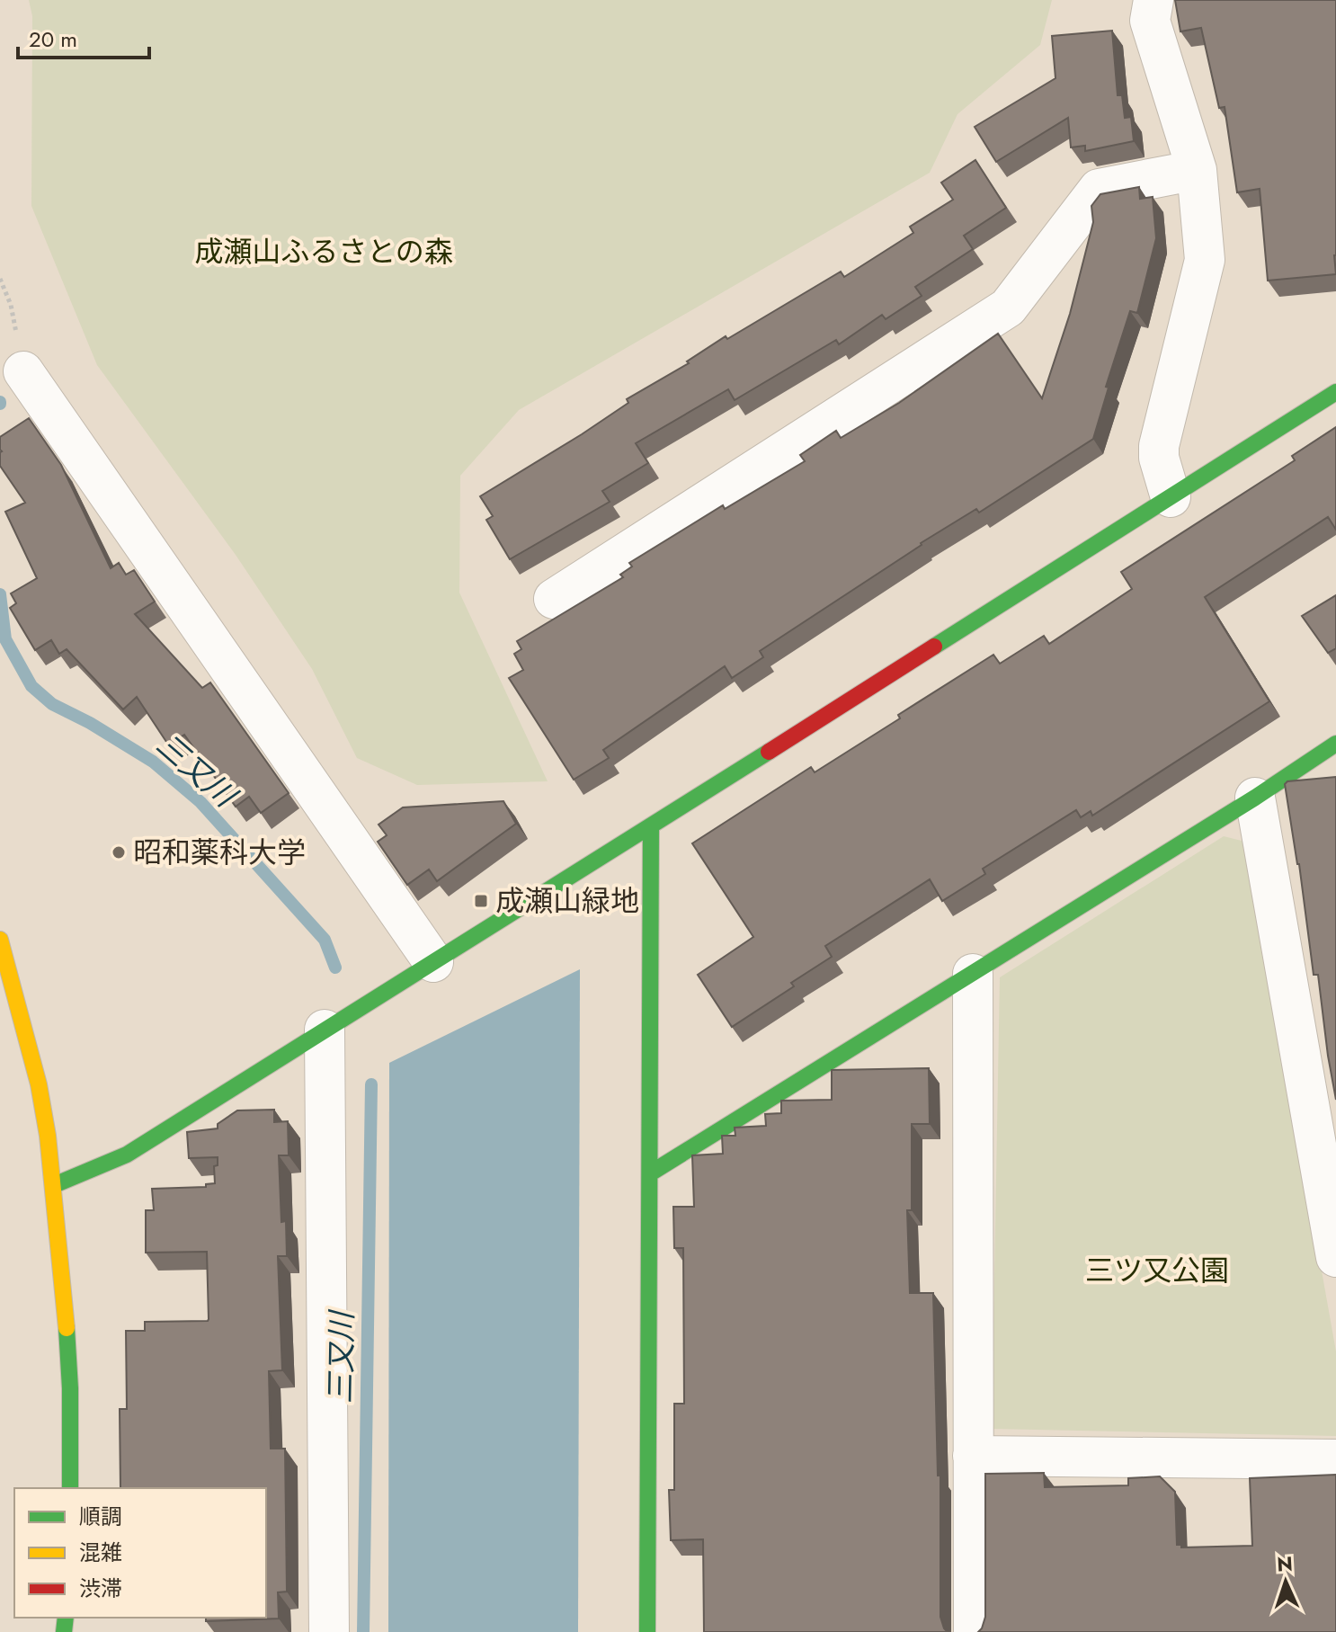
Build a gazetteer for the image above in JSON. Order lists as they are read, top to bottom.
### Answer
{
  "water": ["三又川"],
  "parks": ["成瀬山ふるさとの森", "三ツ又公園"],
  "places": {
    "other": ["昭和薬科大学"],
    "transit": ["成瀬山緑地"]
  },
  "legend": ["順調", "混雑", "渋滞"],
  "scale_bar": "20 m",
  "north": "top"
}
